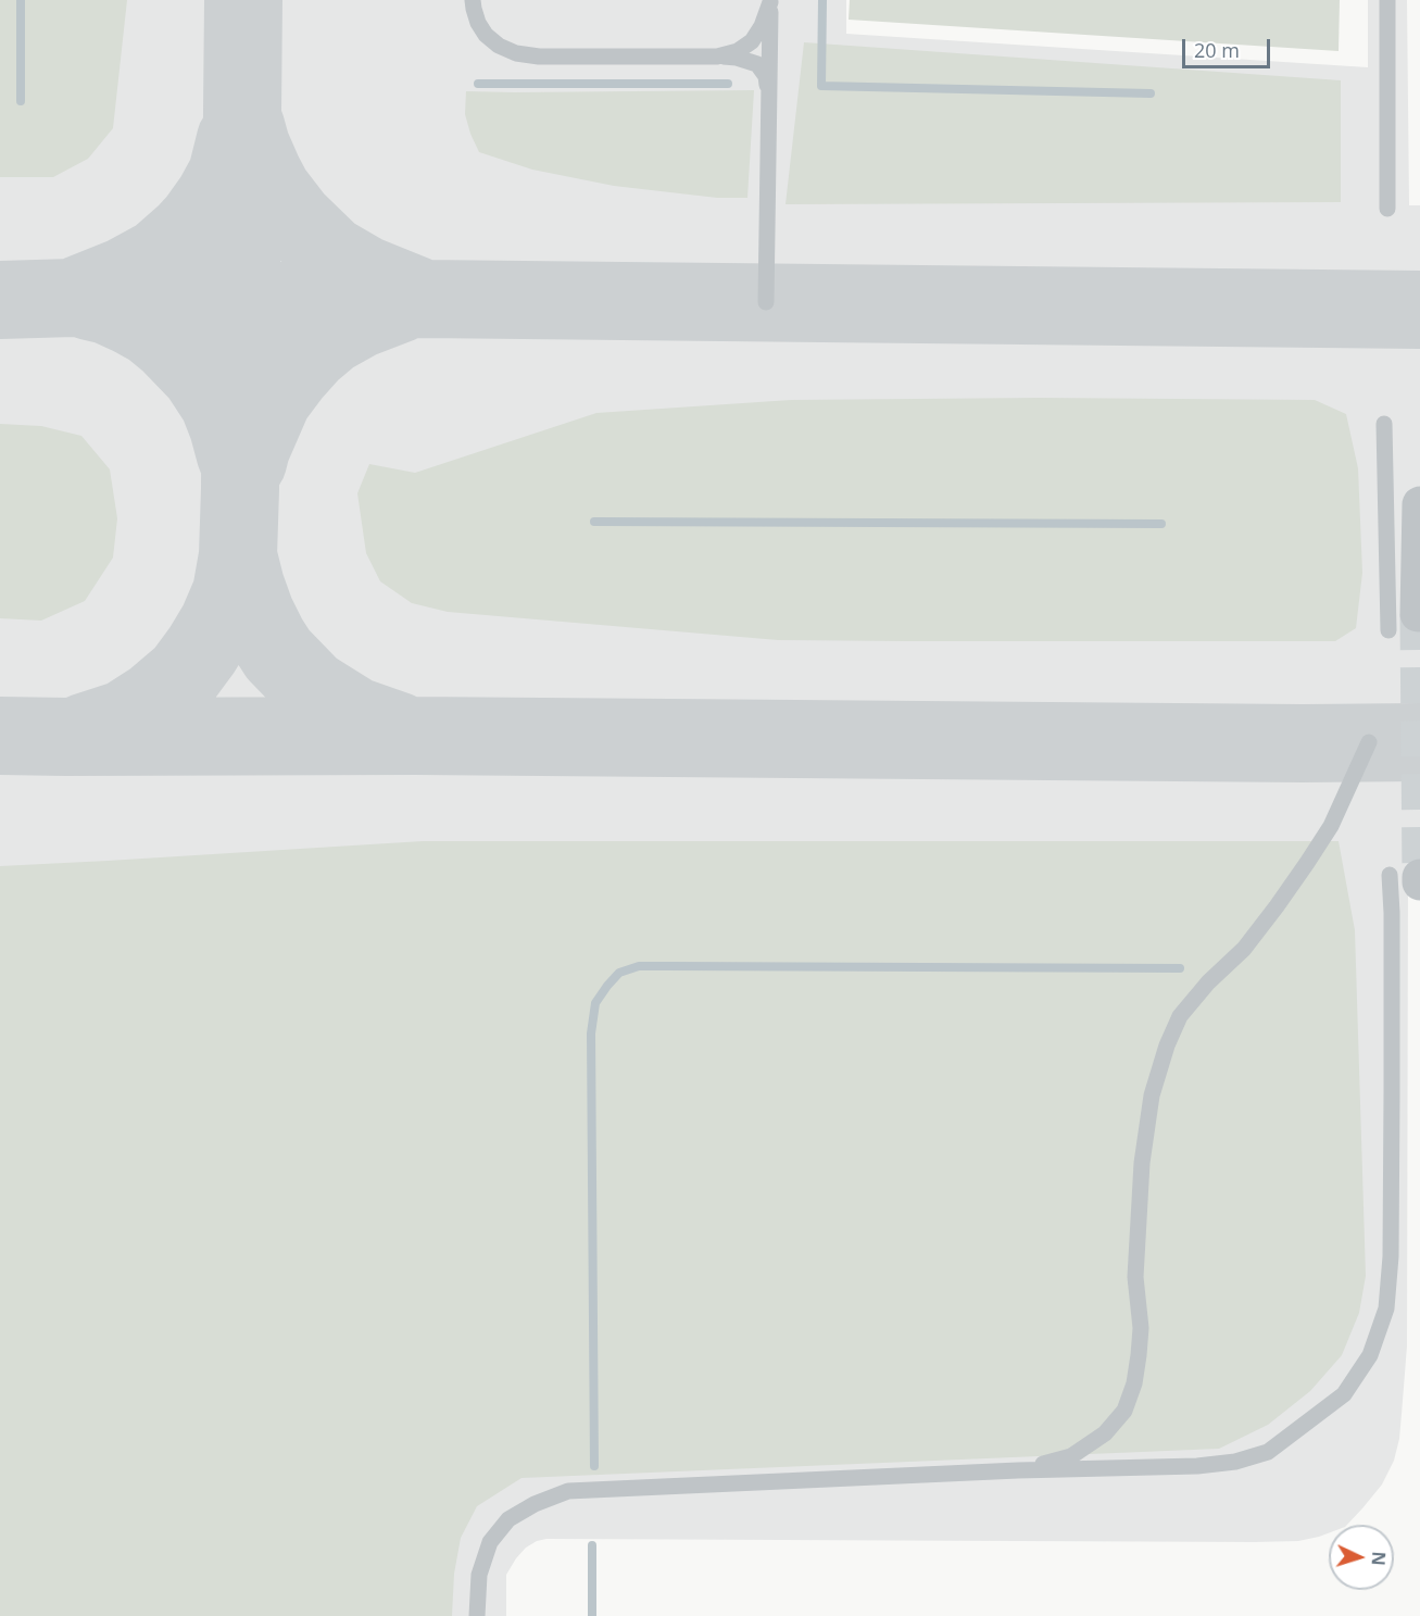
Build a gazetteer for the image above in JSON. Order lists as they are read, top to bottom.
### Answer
{
  "scale_bar": "20 m",
  "north": "right"
}
